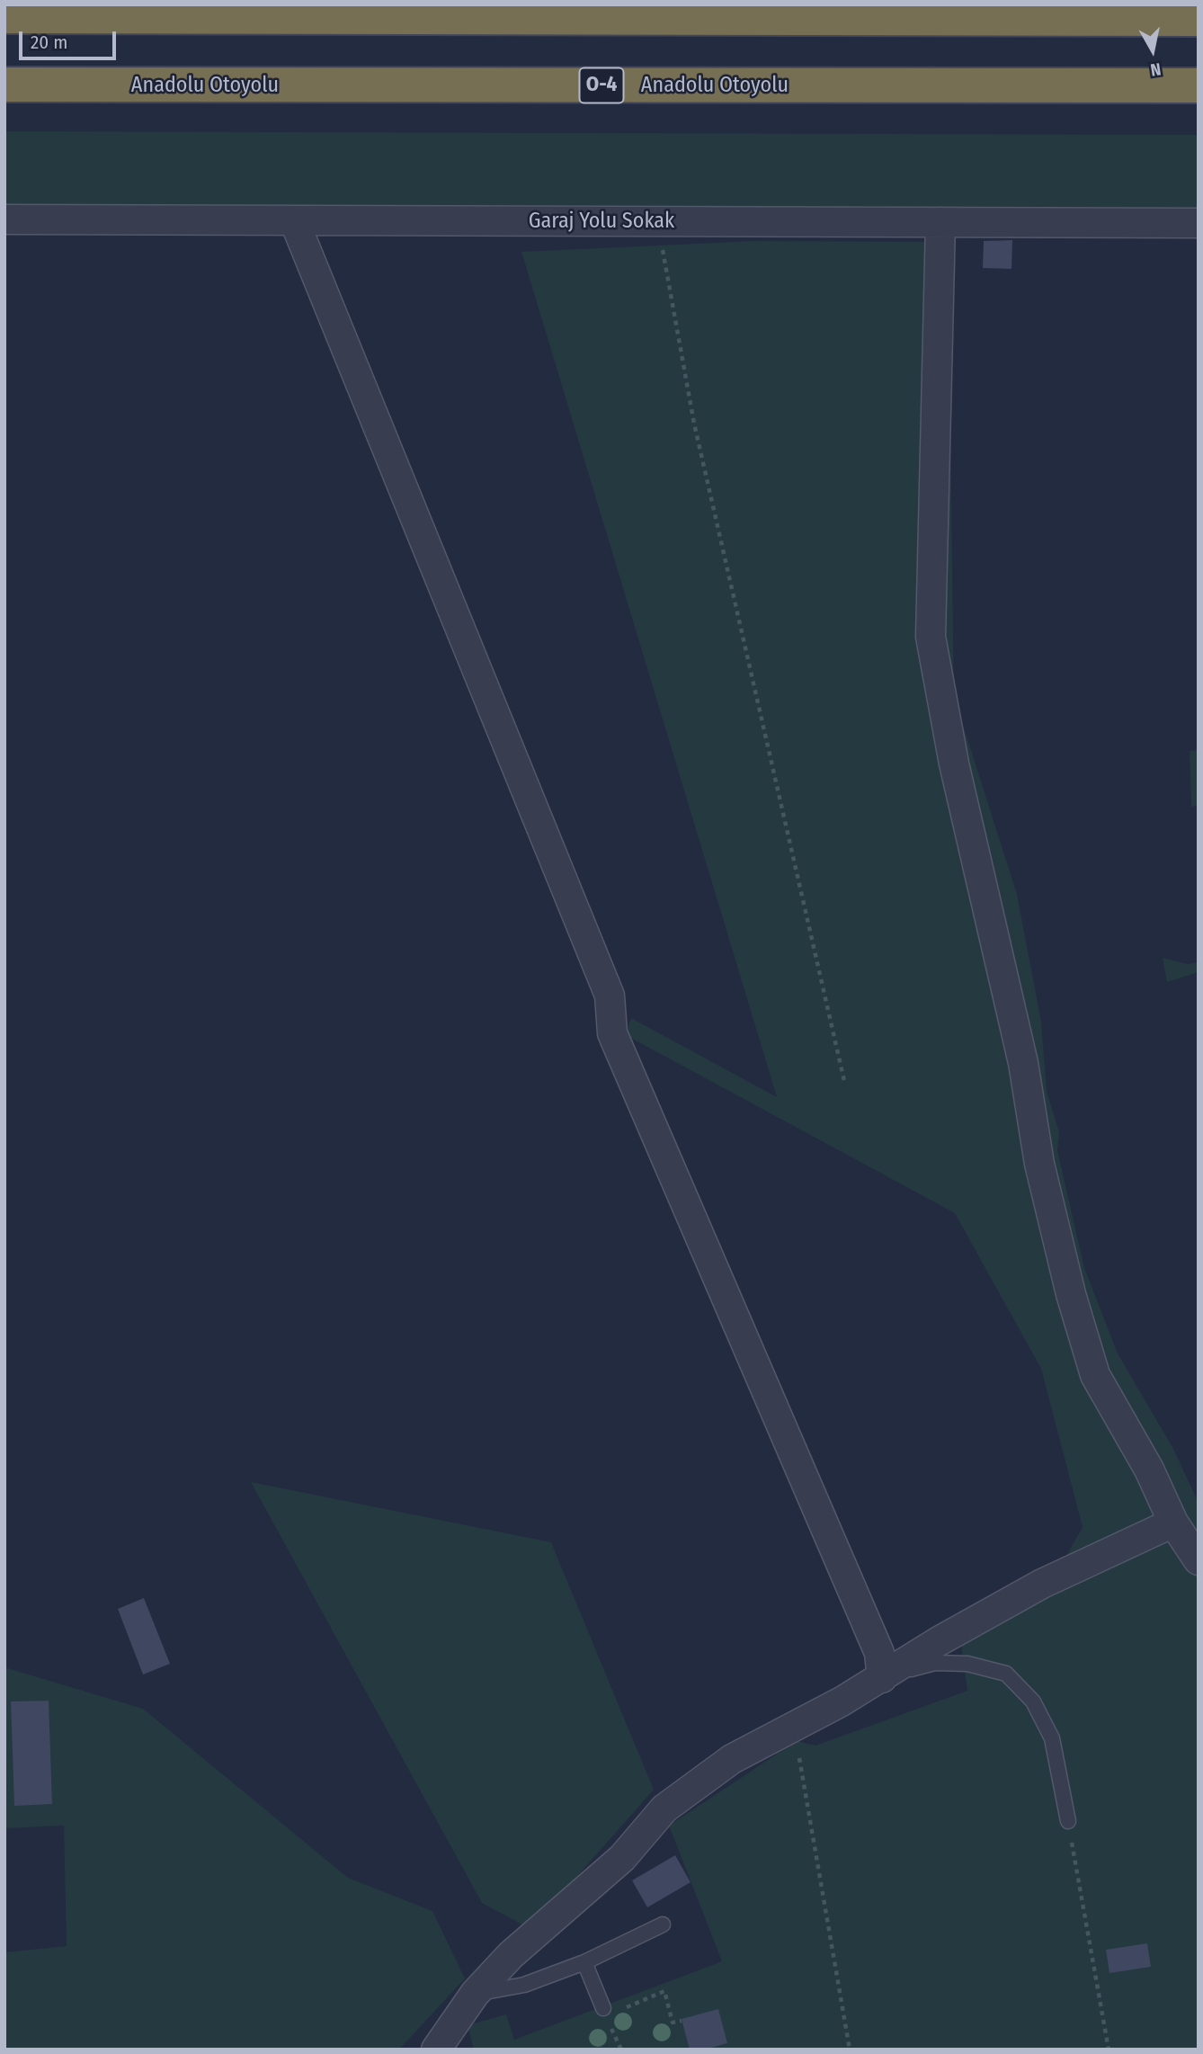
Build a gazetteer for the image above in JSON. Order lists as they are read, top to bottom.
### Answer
{
  "streets": {
    "highway": ["Anadolu Otoyolu", "O-4"],
    "street": ["Garaj Yolu Sokak"]
  },
  "scale_bar": "20 m",
  "north": "bottom"
}
